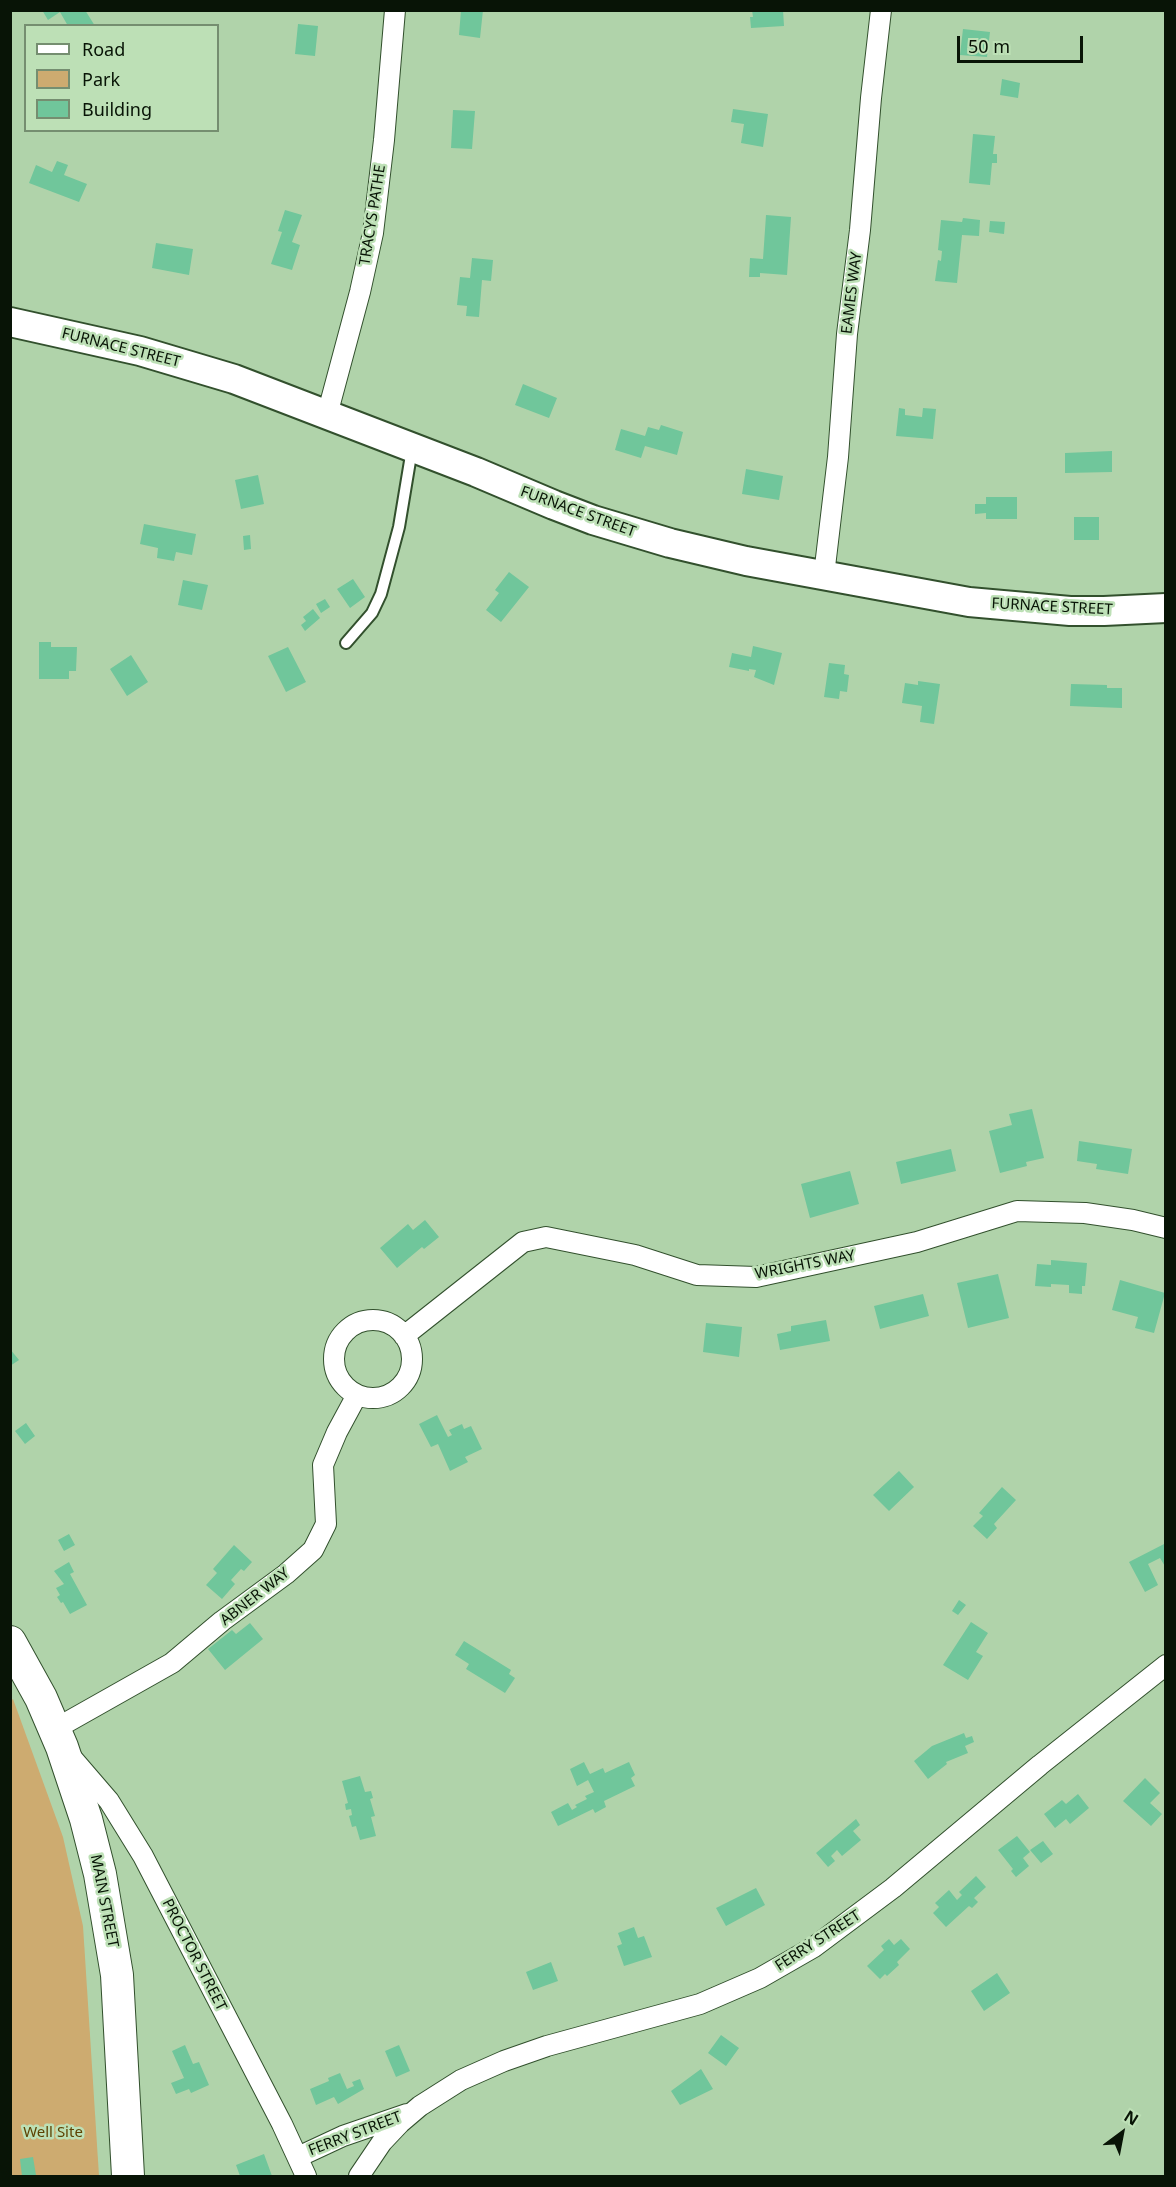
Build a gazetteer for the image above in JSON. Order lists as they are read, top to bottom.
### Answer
{
  "streets": {
    "main road": ["FURNACE STREET", "MAIN STREET"],
    "street": [
      "TRACYS PATHE",
      "EAMES WAY",
      "WRIGHTS WAY",
      "ABNER WAY",
      "FERRY STREET",
      "PROCTOR STREET"
    ]
  },
  "crossings": [
    ["TRACYS PATHE", "FURNACE STREET"],
    ["EAMES WAY", "FURNACE STREET"],
    ["WRIGHTS WAY", "ABNER WAY"],
    ["ABNER WAY", "MAIN STREET"],
    ["ABNER WAY", "PROCTOR STREET"],
    ["MAIN STREET", "PROCTOR STREET"],
    ["FERRY STREET", "PROCTOR STREET"]
  ],
  "parks": ["Well Site"],
  "legend": ["Road", "Park", "Building"],
  "scale_bar": "50 m",
  "north": "top right"
}
